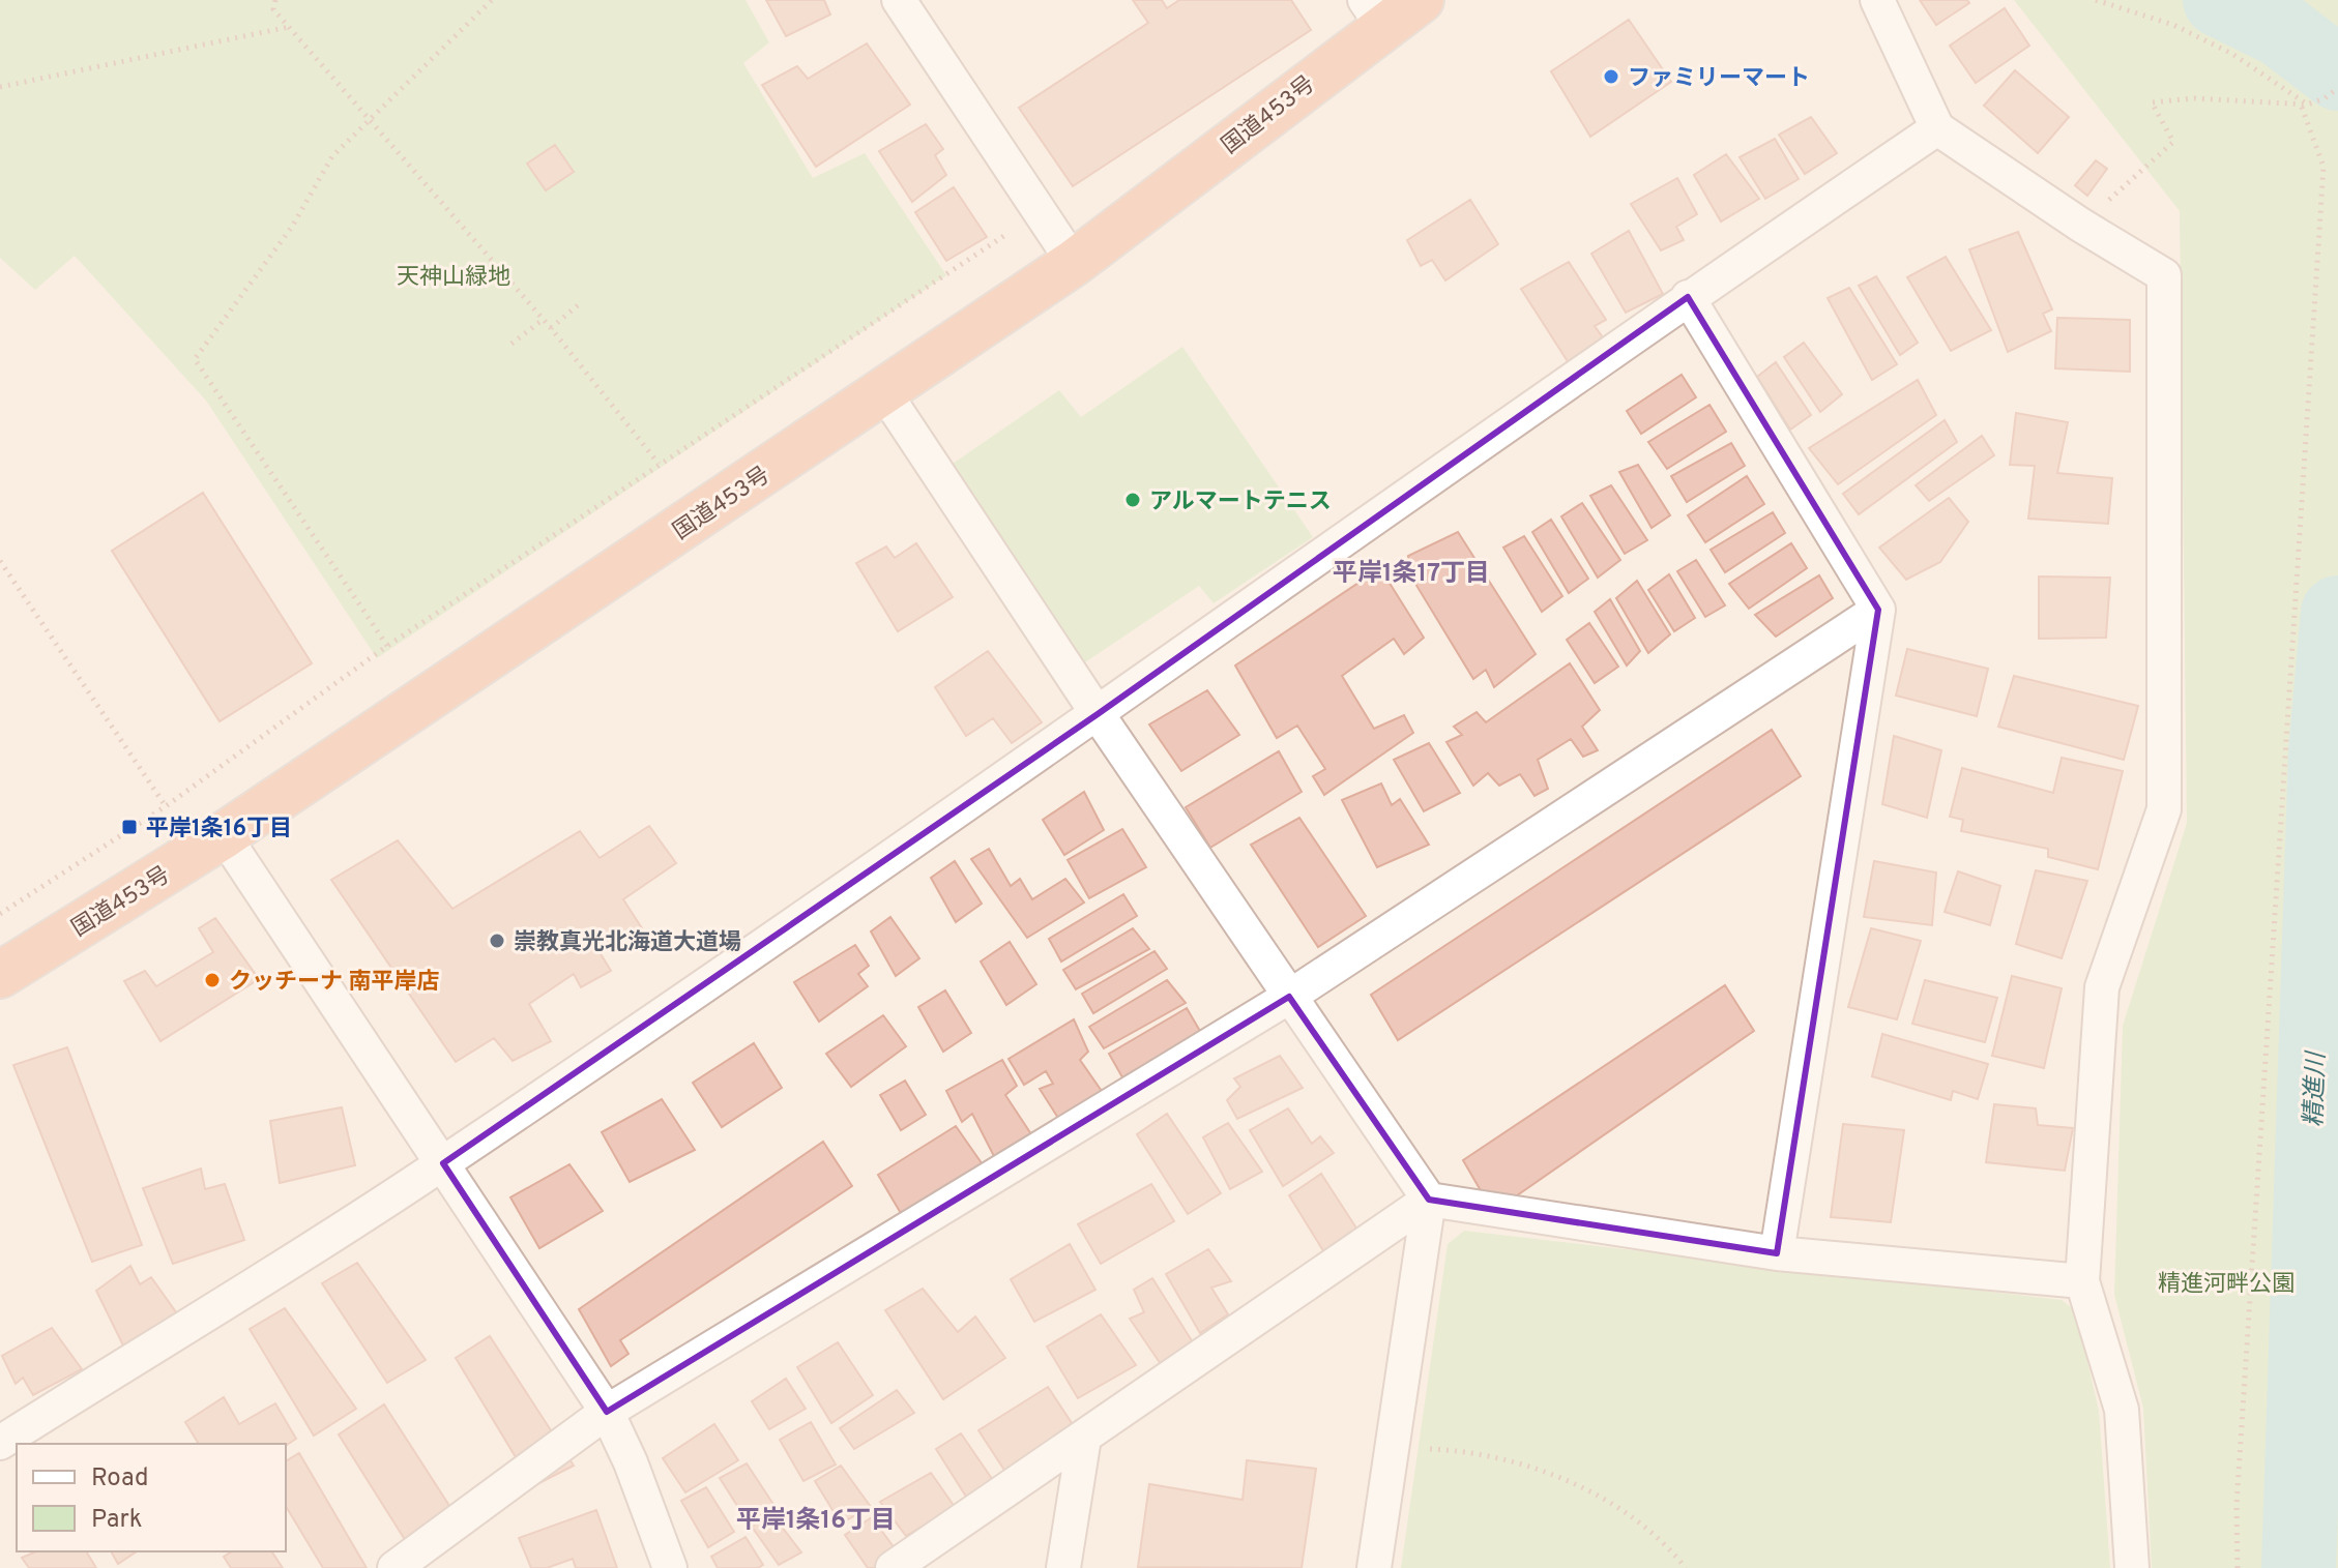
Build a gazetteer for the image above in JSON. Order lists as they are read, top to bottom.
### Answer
{
  "streets": {
    "highway": ["国道453号"]
  },
  "districts": ["平岸1条17丁目", "平岸1条16丁目"],
  "water": ["精進川"],
  "parks": ["天神山緑地", "精進河畔公園"],
  "places": {
    "other": [
      "ファミリーマート",
      "アルマートテニス",
      "崇教真光北海道大道場",
      "クッチーナ 南平岸店"
    ],
    "transit": ["平岸1条16丁目"]
  },
  "legend": ["Road", "Park"]
}
